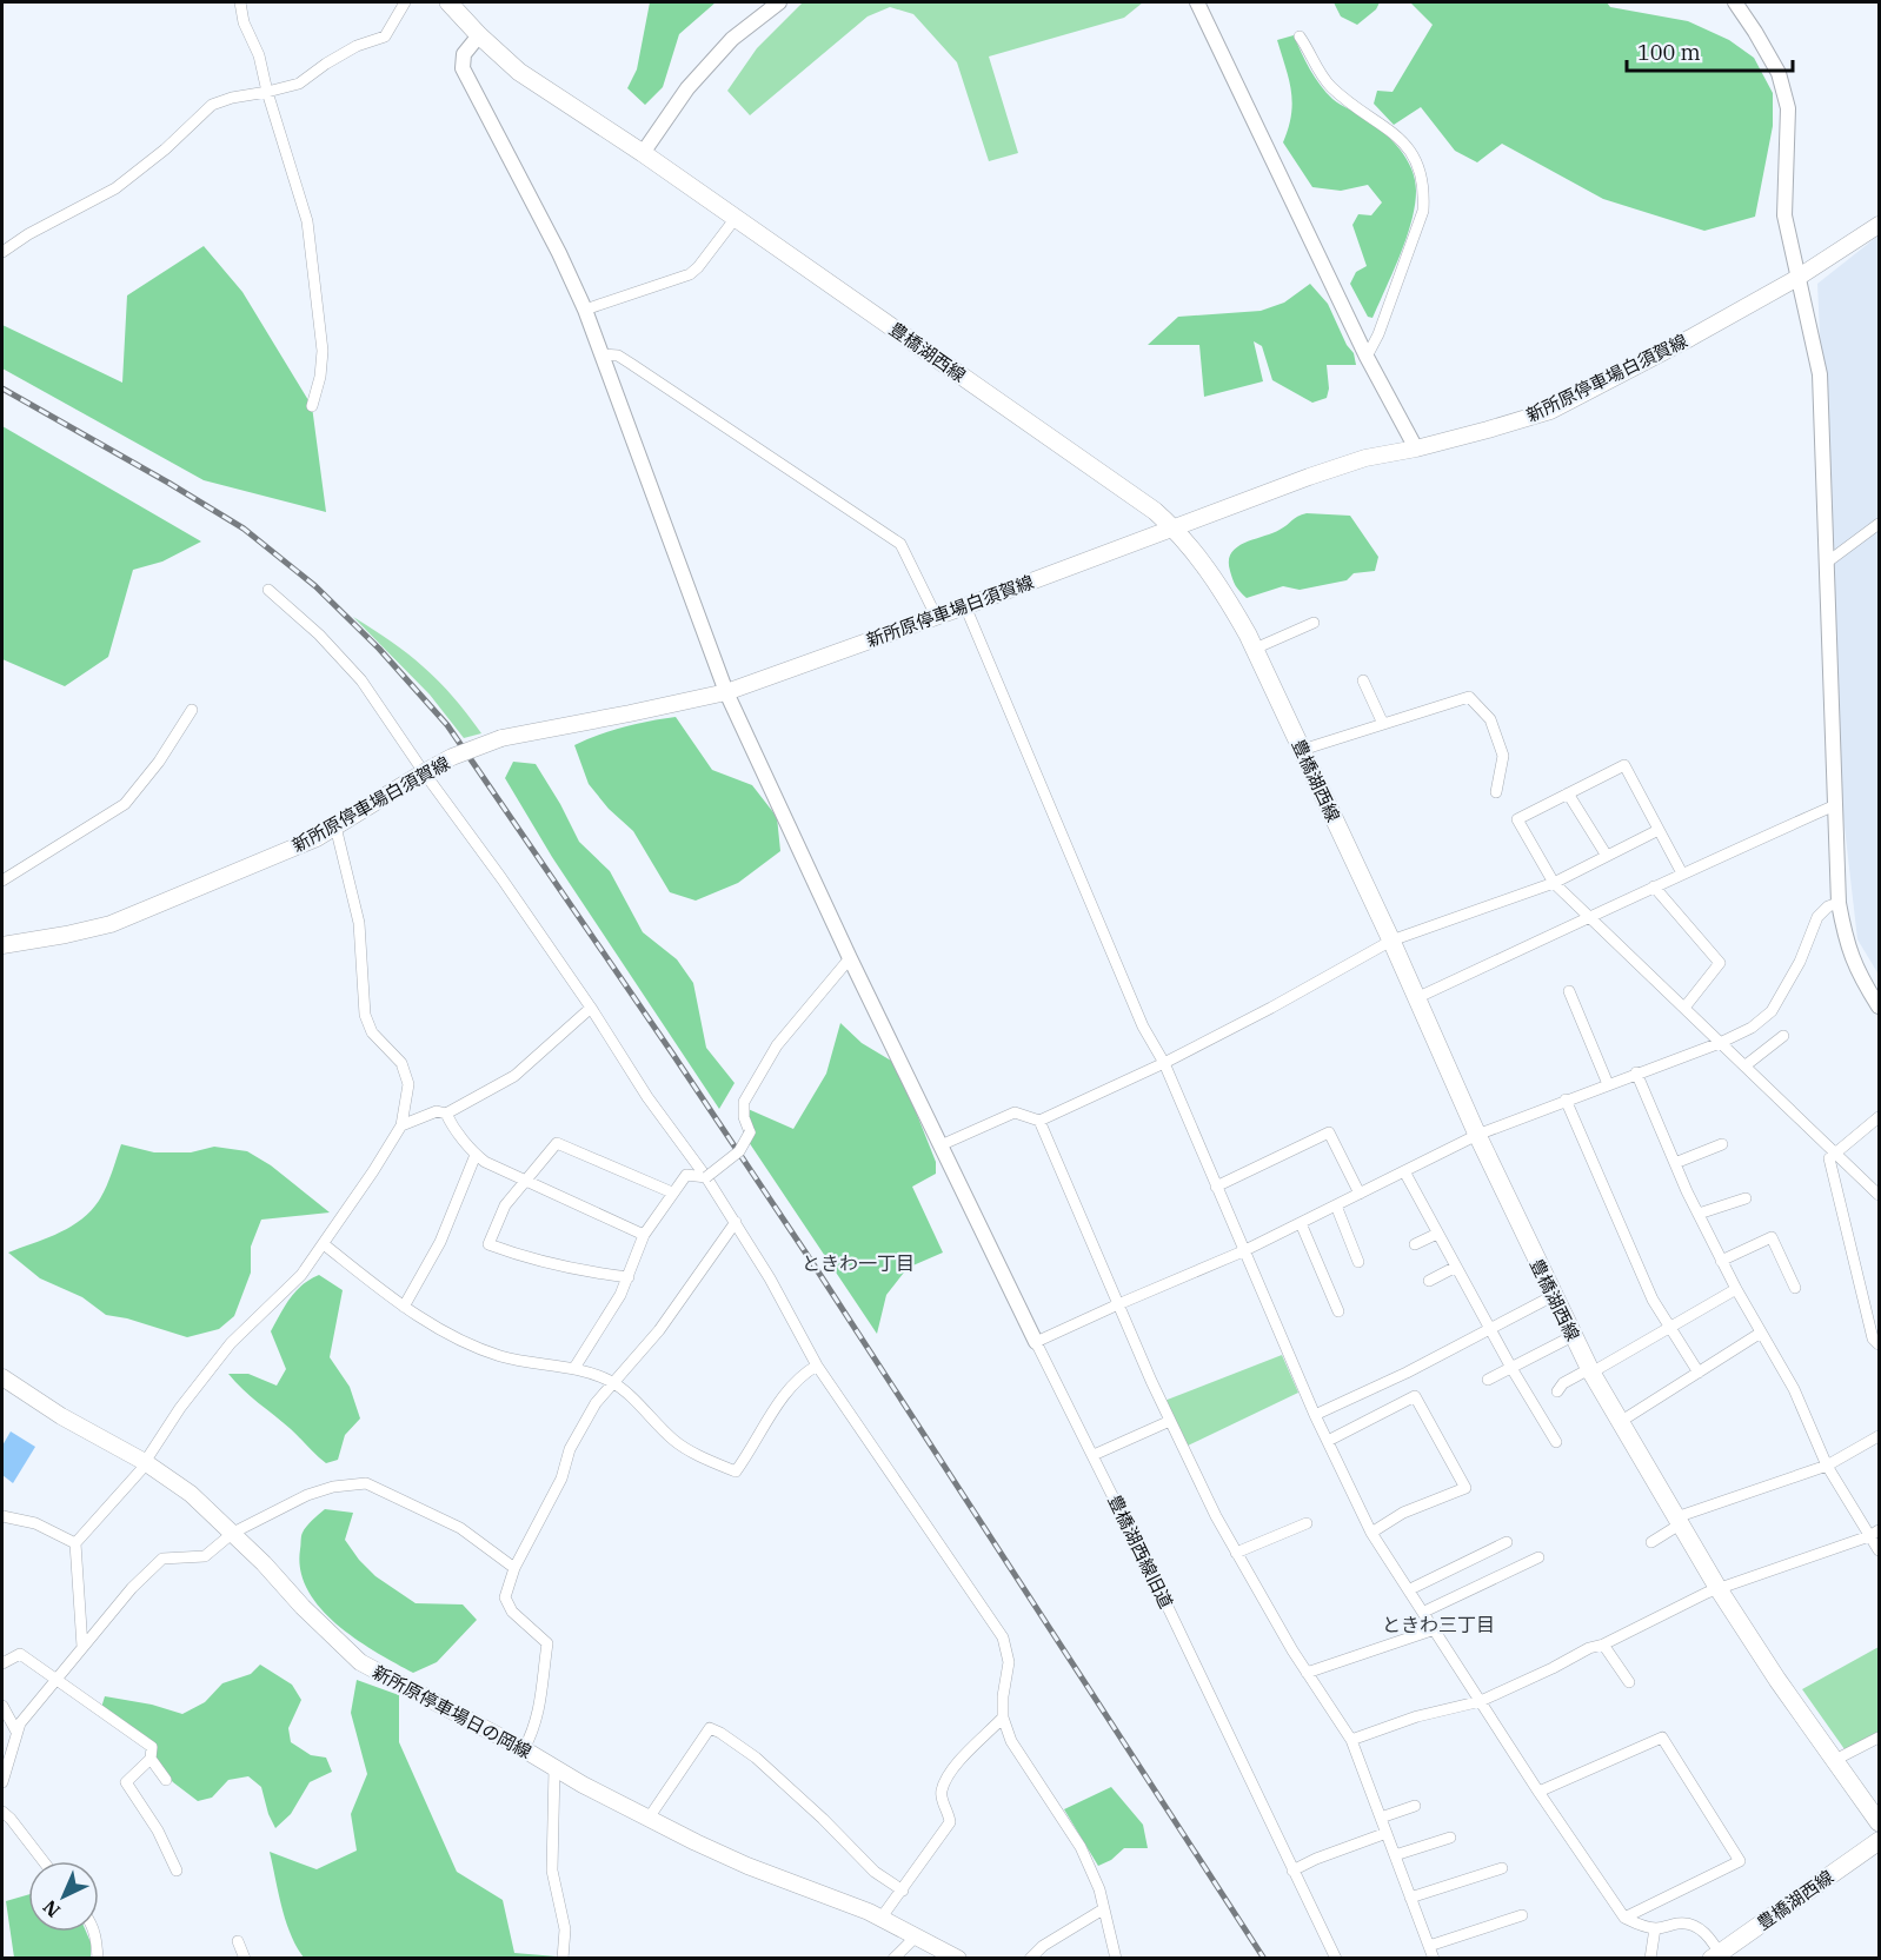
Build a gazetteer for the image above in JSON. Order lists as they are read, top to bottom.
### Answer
{
  "streets": {
    "main road": ["豊橋湖西線", "新所原停車場白須賀線", "新所原停車場日の岡線"],
    "street": ["豊橋湖西線旧道"]
  },
  "crossings": [
    ["豊橋湖西線", "新所原停車場白須賀線"],
    ["豊橋湖西線", "豊橋湖西線旧道"],
    ["新所原停車場白須賀線", "豊橋湖西線旧道"]
  ],
  "districts": ["ときわ一丁目", "ときわ三丁目"],
  "scale_bar": "100 m",
  "north": "bottom left"
}
